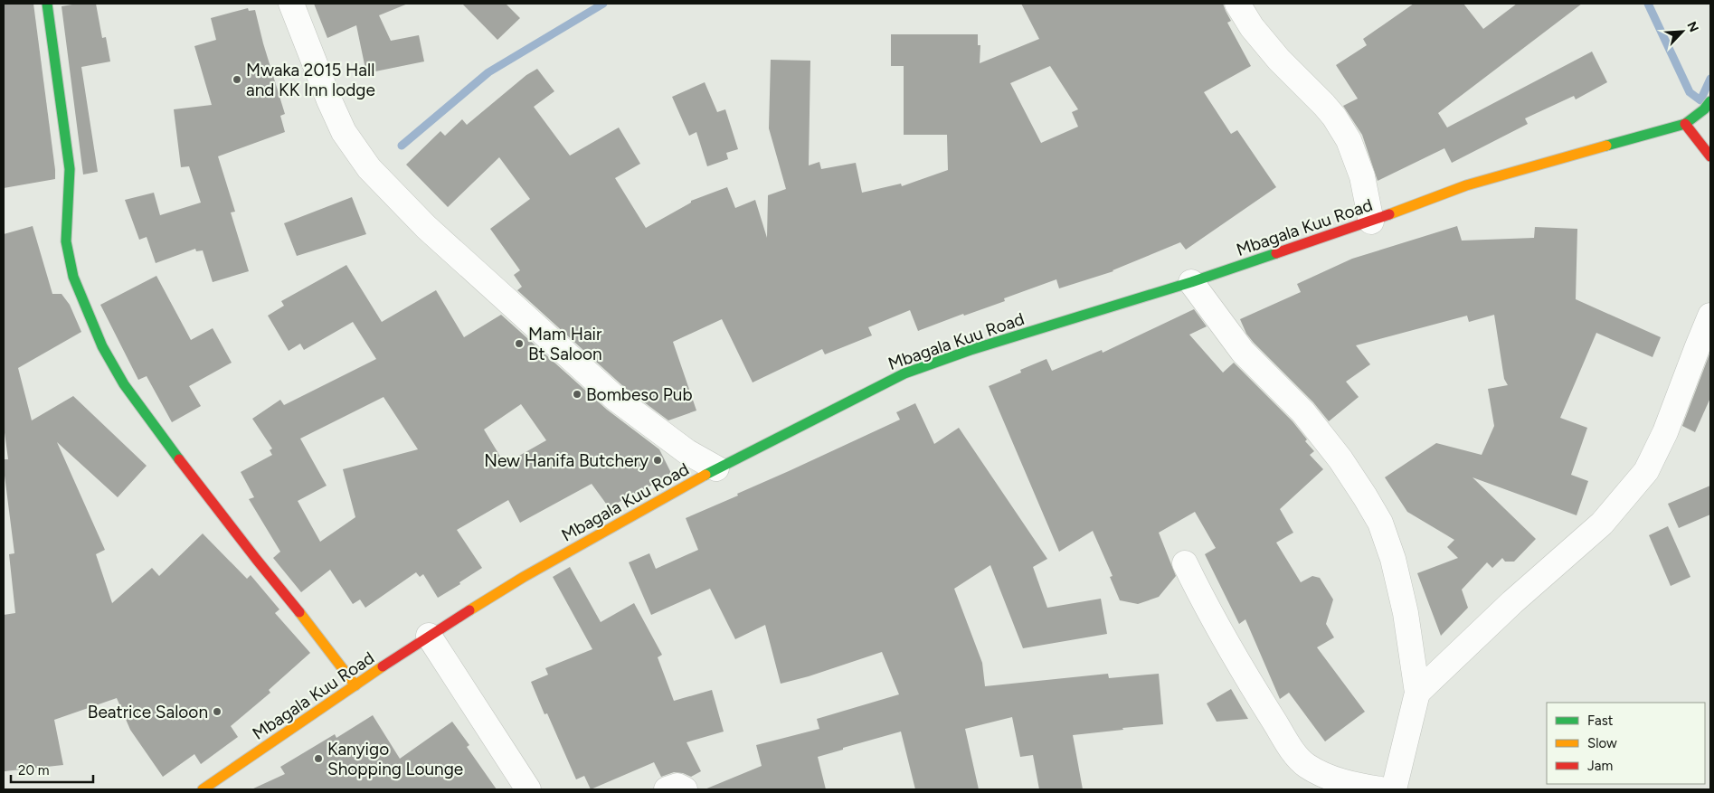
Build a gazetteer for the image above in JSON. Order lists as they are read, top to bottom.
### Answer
{
  "streets": {
    "street": ["Mbagala Kuu Road"]
  },
  "places": [
    "Mwaka 2015 Hall and KK Inn lodge",
    "Mam Hair Bt Saloon",
    "Bombeso Pub",
    "New Hanifa Butchery",
    "Beatrice Saloon",
    "Kanyigo Shopping Lounge"
  ],
  "legend": ["Fast", "Slow", "Jam"],
  "scale_bar": "20 m",
  "north": "top right"
}
